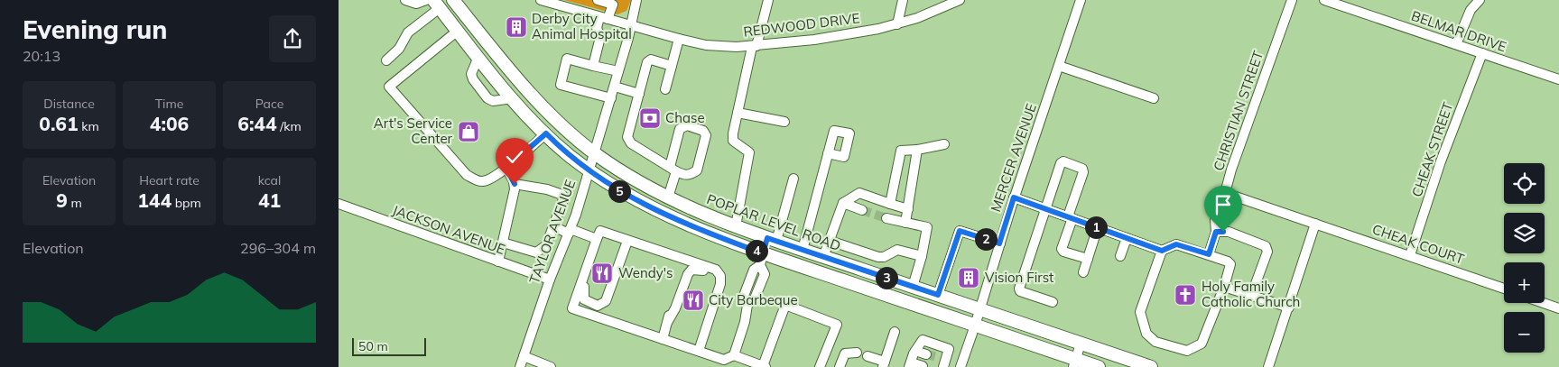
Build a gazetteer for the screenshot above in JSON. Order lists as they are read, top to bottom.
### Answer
{
  "streets": {
    "main road": ["POPLAR LEVEL ROAD"],
    "street": [
      "REDWOOD DRIVE",
      "BELMAR DRIVE",
      "CHRISTIAN STREET",
      "CHEAK STREET",
      "MERCER AVENUE",
      "JACKSON AVENUE",
      "TAYLOR AVENUE",
      "CHEAK COURT"
    ]
  },
  "crossings": [
    ["REDWOOD DRIVE", "TAYLOR AVENUE"],
    ["BELMAR DRIVE", "CHEAK STREET"],
    ["CHRISTIAN STREET", "CHEAK COURT"],
    ["CHEAK STREET", "CHEAK COURT"],
    ["MERCER AVENUE", "POPLAR LEVEL ROAD"],
    ["POPLAR LEVEL ROAD", "TAYLOR AVENUE"],
    ["JACKSON AVENUE", "TAYLOR AVENUE"]
  ],
  "places": {
    "building": ["Derby City Animal Hospital", "Vision First"],
    "bank": ["Chase"],
    "shop": ["Art's Service Center"],
    "restaurant": ["Wendy's", "City Barbeque"],
    "church": ["Holy Family Catholic Church"]
  },
  "scale_bar": "50 m",
  "page": {
    "heading": ["Evening run", "20:13"],
    "stats": [
      ["Distance", "0.61 km"],
      ["Time", "4:06"],
      ["Pace", "6:44 /km"],
      ["Elevation", "9 m"],
      ["Heart rate", "144 bpm"],
      ["kcal", "41"]
    ],
    "map_buttons": ["+", "−"],
    "pins": [
      "5",
      "1",
      "2",
      "4",
      "3"
    ],
    "chart": ["Elevation", "296–304 m"],
    "scale": "50 m"
  }
}
